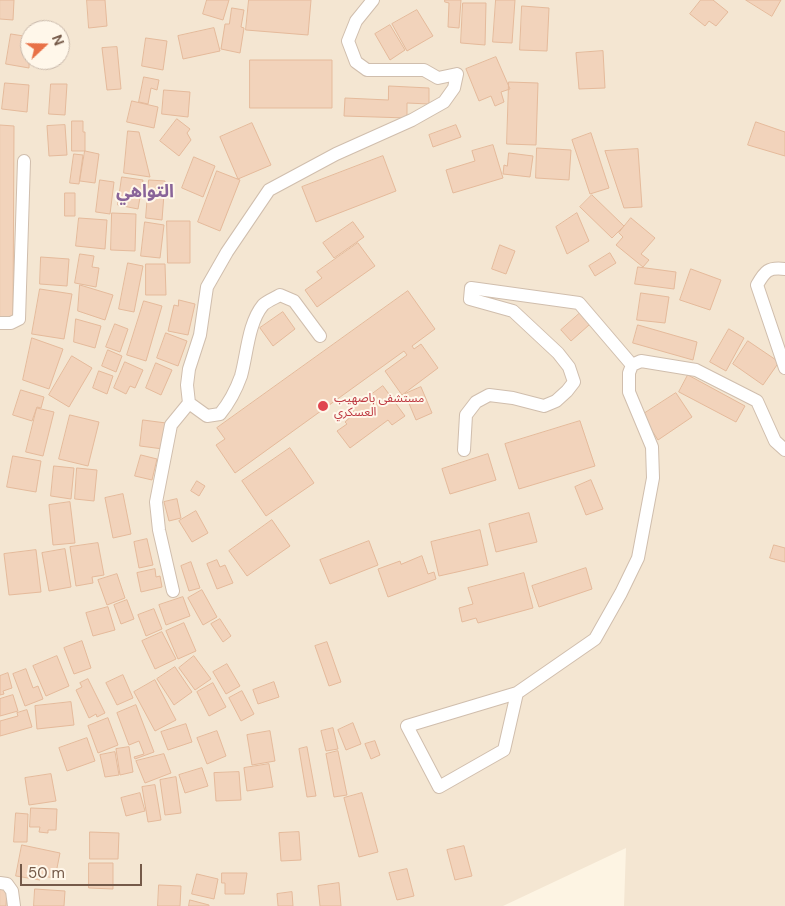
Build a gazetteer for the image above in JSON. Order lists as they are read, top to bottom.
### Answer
{
  "districts": ["التواهي"],
  "places": ["مستشفى باصهيب العسكري"],
  "scale_bar": "50 m",
  "north": "right"
}
